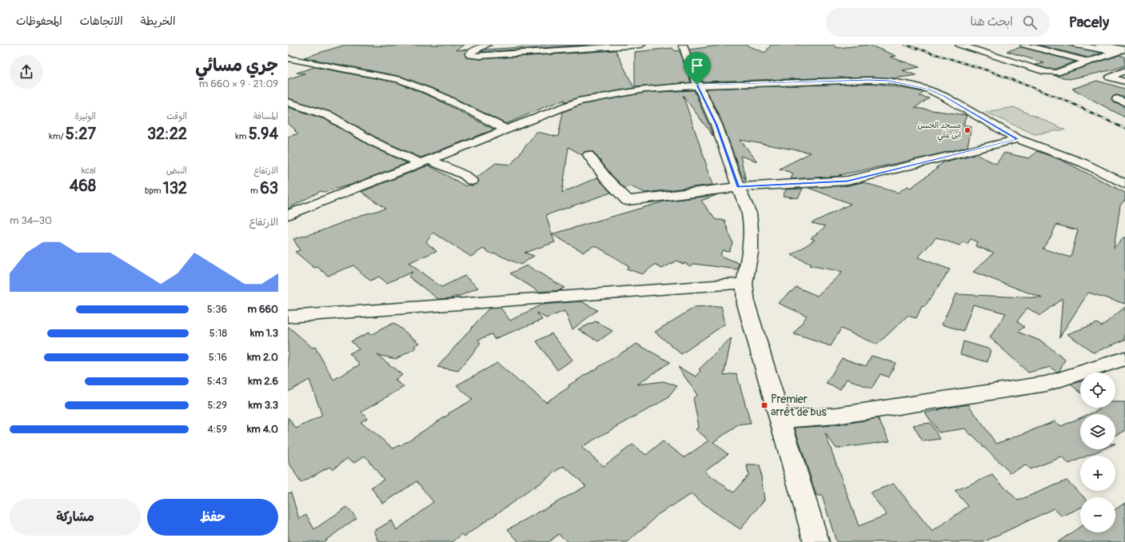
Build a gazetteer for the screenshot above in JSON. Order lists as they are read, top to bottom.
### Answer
{
  "places": {
    "other": ["مسجد الحسن ابن علي"],
    "transit": ["Premier arrêt de bus"]
  },
  "page": {
    "header": "Pacely",
    "search": "ابحث هنا",
    "nav": ["الخريطة", "الاتجاهات", "المحفوظات"],
    "heading": ["جري مسائي", "21:09 · 9 × 660 m"],
    "stats": [
      ["المسافة", "5.94 km"],
      ["الوقت", "32:22"],
      ["الوتيرة", "5:27 /km"],
      ["الارتفاع", "63 m"],
      ["النبض", "132 bpm"],
      ["kcal", "468"]
    ],
    "chart": ["الارتفاع", "30–34 m"],
    "list": [
      {
        "name": "660 m",
        "note": "5:36"
      },
      {
        "name": "1.3 km",
        "note": "5:18"
      },
      {
        "name": "2.0 km",
        "note": "5:16"
      },
      {
        "name": "2.6 km",
        "note": "5:43"
      },
      {
        "name": "3.3 km",
        "note": "5:29"
      },
      {
        "name": "4.0 km",
        "note": "4:59"
      }
    ],
    "map_buttons": ["+", "−"],
    "buttons": ["حفظ", "مشاركة"]
  }
}
